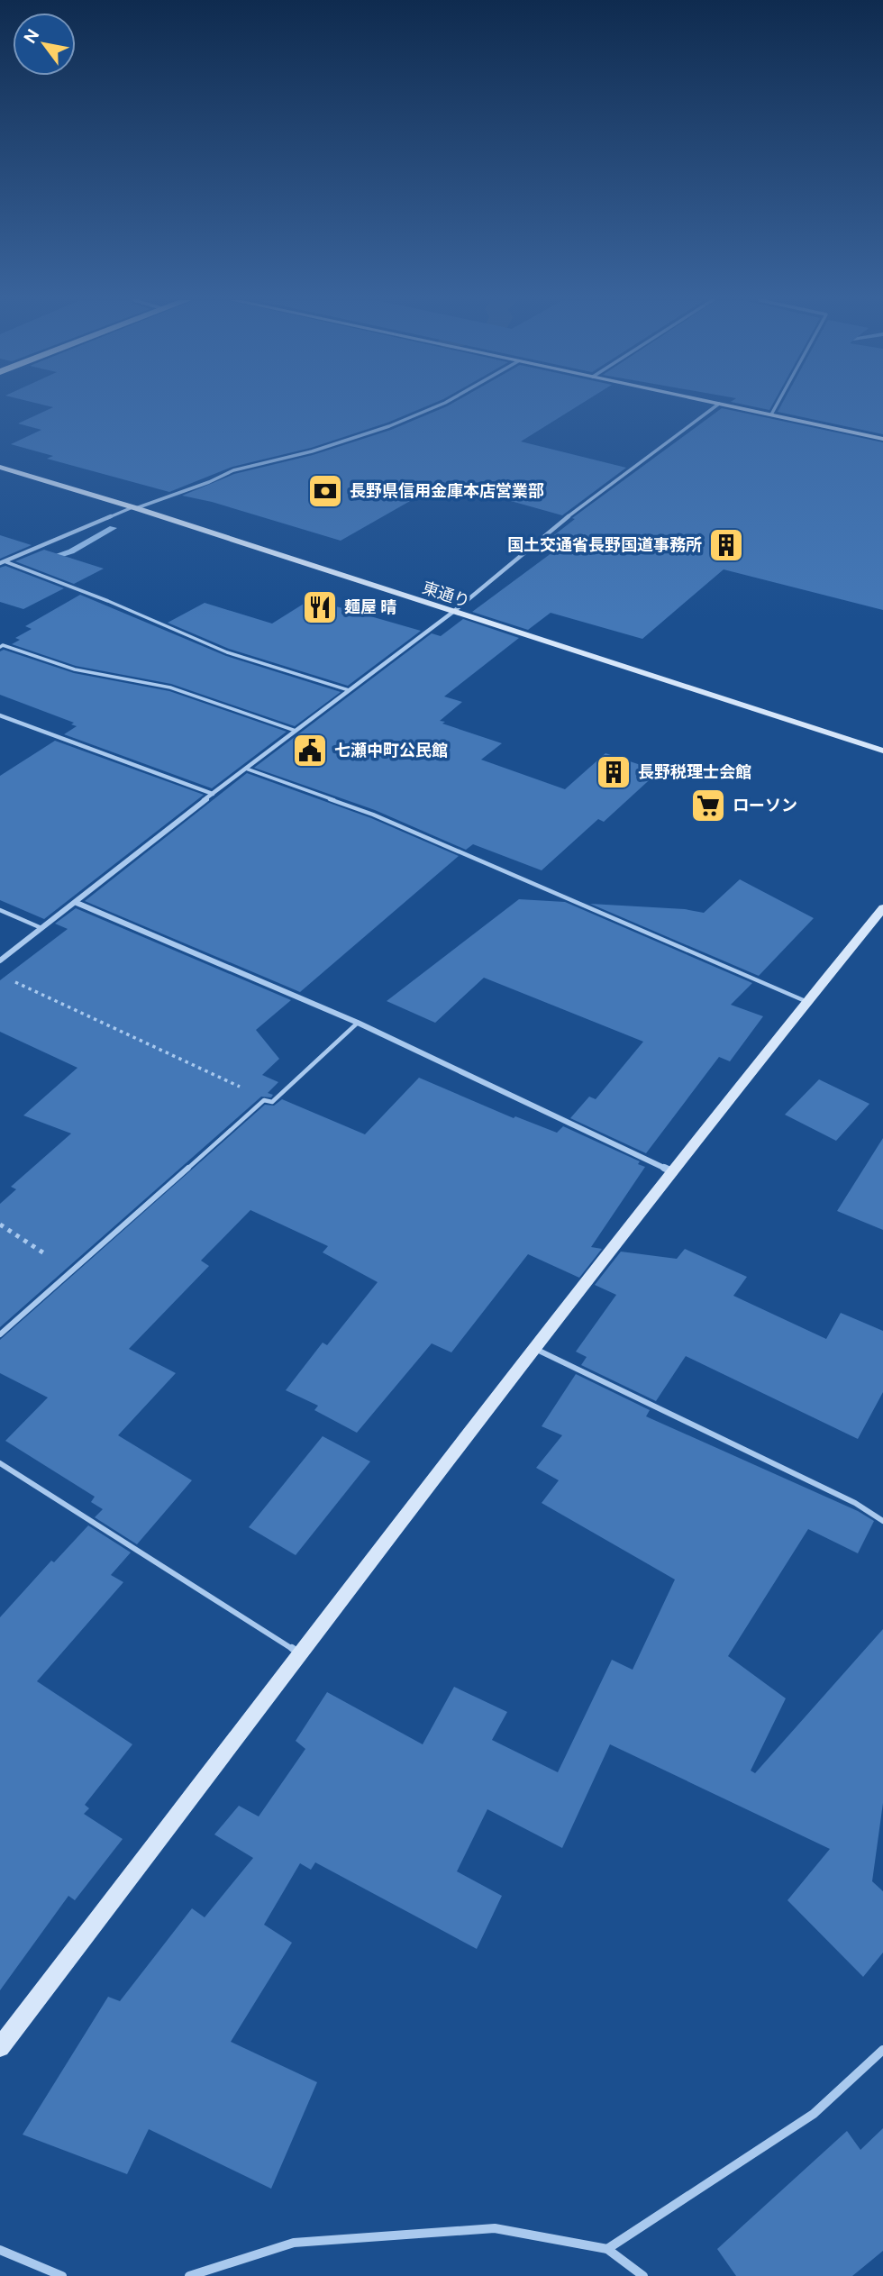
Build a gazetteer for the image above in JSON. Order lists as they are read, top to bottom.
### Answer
{
  "streets": {
    "street": ["東通り"]
  },
  "places": {
    "bank": ["長野県信用金庫本店営業部"],
    "building": ["国土交通省長野国道事務所", "長野税理士会館"],
    "restaurant": ["麺屋 晴"],
    "public building": ["七瀬中町公民館"],
    "supermarket": ["ローソン"]
  },
  "north": "top left"
}
